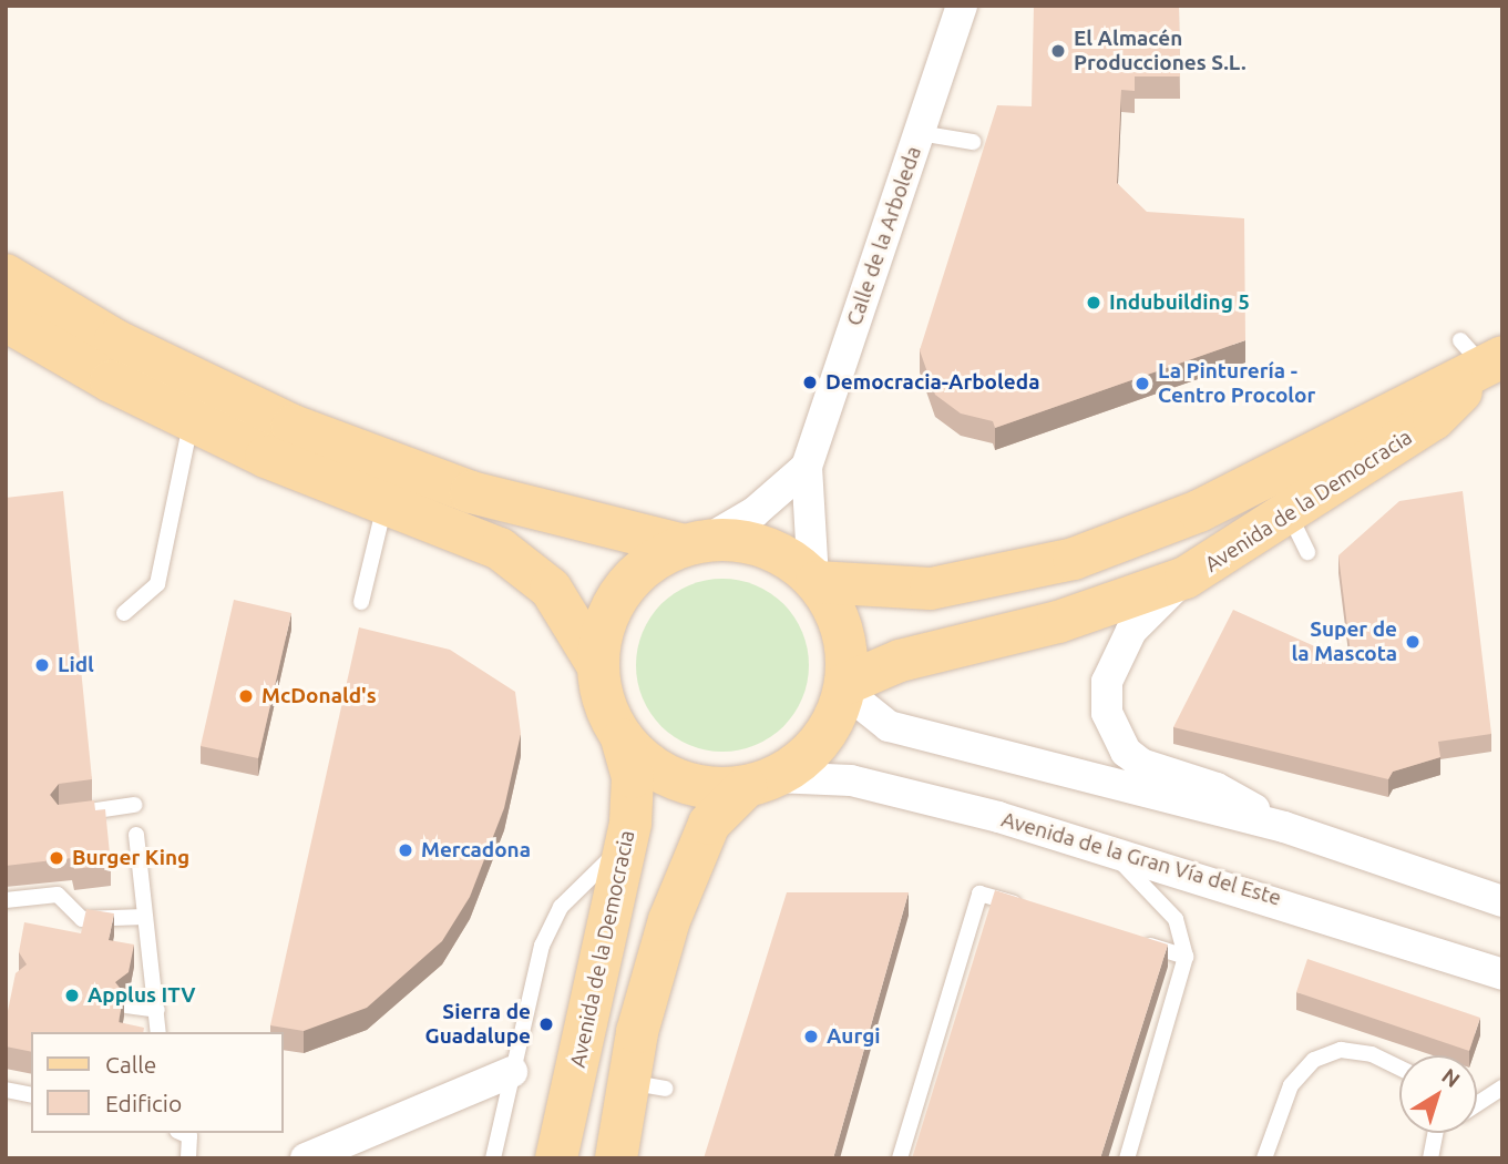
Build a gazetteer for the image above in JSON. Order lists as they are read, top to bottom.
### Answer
{
  "streets": {
    "main road": ["Avenida de la Democracia"],
    "street": ["Calle de la Arboleda", "Avenida de la Gran Vía del Este"]
  },
  "crossings": [
    ["Calle de la Arboleda", "Avenida de la Democracia"],
    ["Calle de la Arboleda", "Avenida de la Gran Vía del Este"],
    ["Avenida de la Democracia", "Avenida de la Gran Vía del Este"]
  ],
  "places": [
    "El Almacén Producciones S.L.",
    "Indubuilding 5",
    "Democracia-Arboleda",
    "La Pinturería - Centro Procolor",
    "Super de la Mascota",
    "Lidl",
    "McDonald's",
    "Mercadona",
    "Burger King",
    "Applus ITV",
    "Sierra de Guadalupe",
    "Aurgi"
  ],
  "legend": ["Calle", "Edificio"],
  "north": "top right"
}
